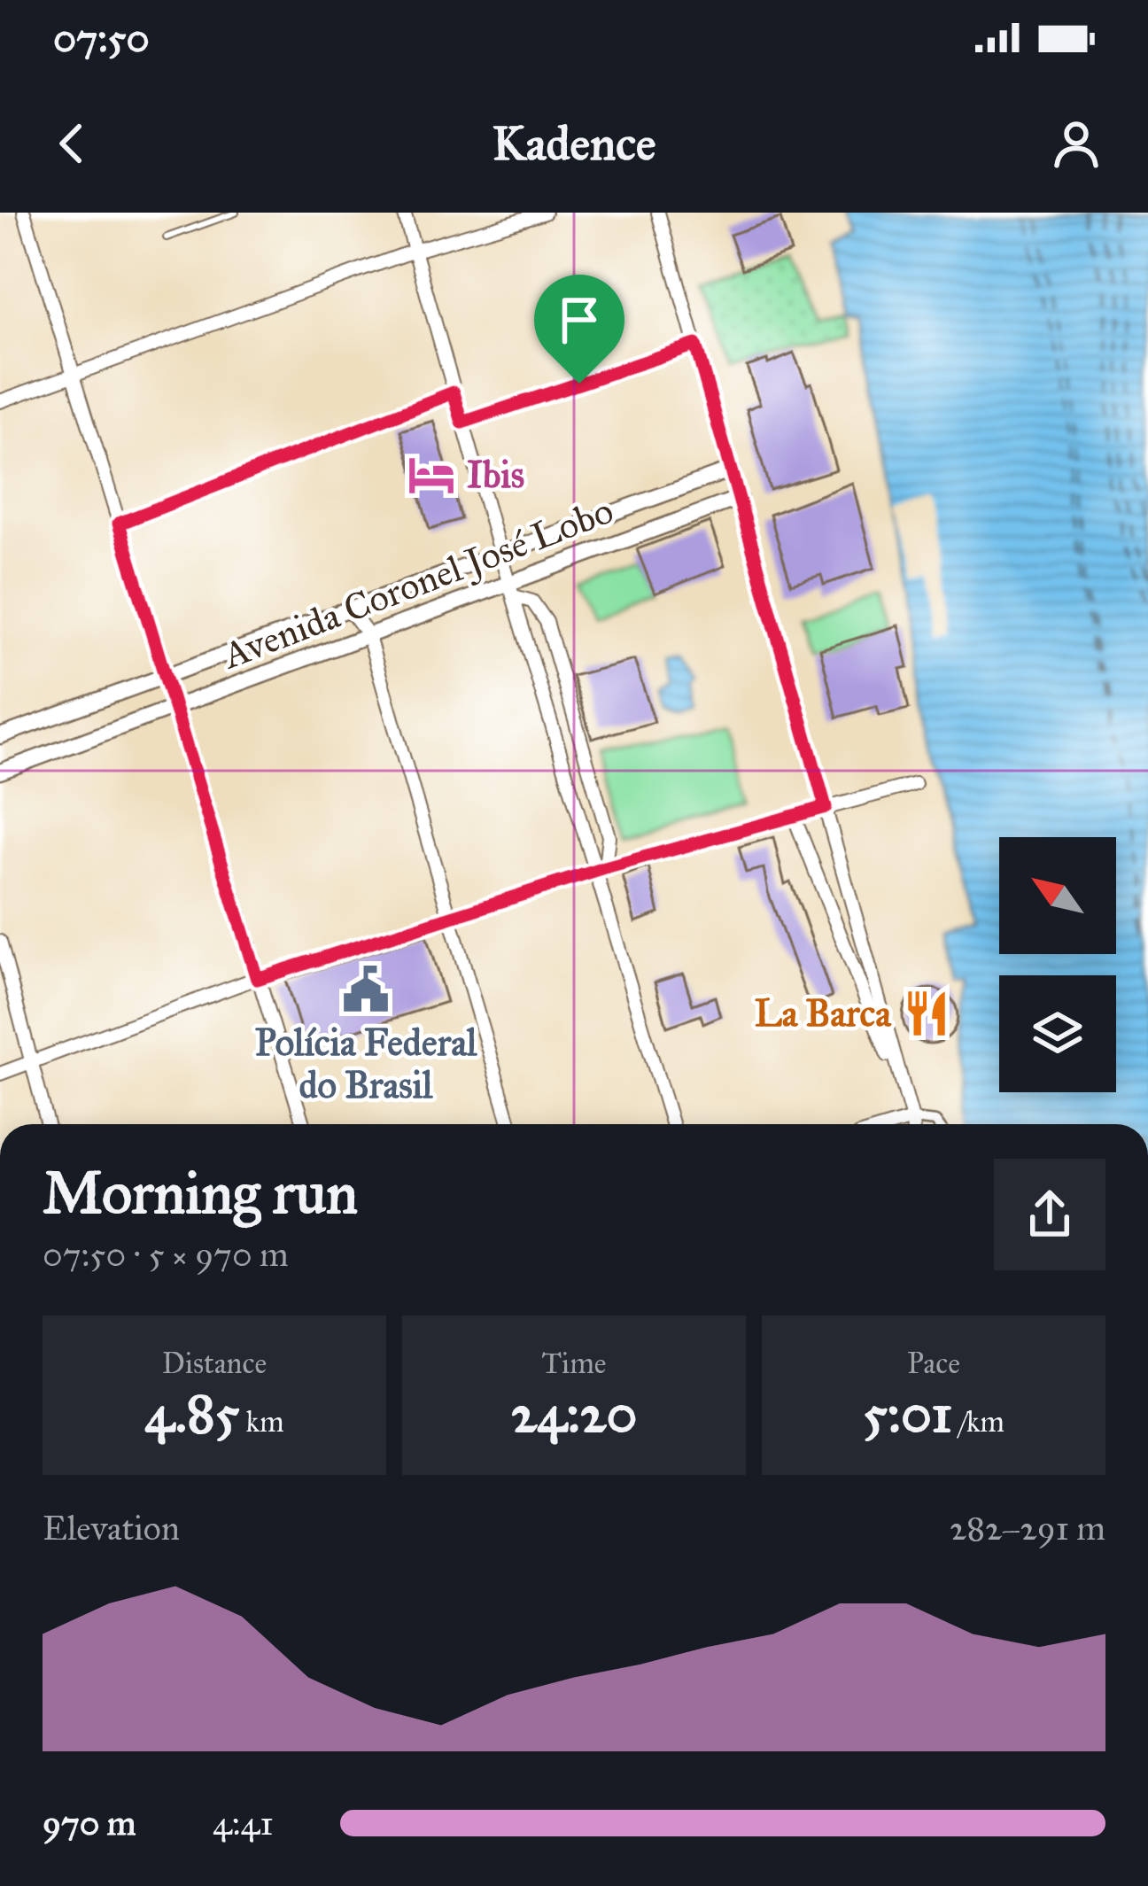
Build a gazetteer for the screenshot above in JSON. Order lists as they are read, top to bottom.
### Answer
{
  "streets": {
    "street": ["Avenida Coronel José Lobo"]
  },
  "places": {
    "hotel": ["Ibis"],
    "public building": ["Polícia Federal do Brasil"],
    "restaurant": ["La Barca"]
  },
  "north": "top left",
  "page": {
    "status": "07:50",
    "header": "Kadence",
    "heading": ["Morning run", "07:50 · 5 × 970 m"],
    "stats": [
      ["Distance", "4.85 km"],
      ["Time", "24:20"],
      ["Pace", "5:01 /km"]
    ],
    "chart": ["Elevation", "282–291 m"],
    "list": [
      {
        "name": "970 m",
        "note": "4:41"
      }
    ]
  }
}
